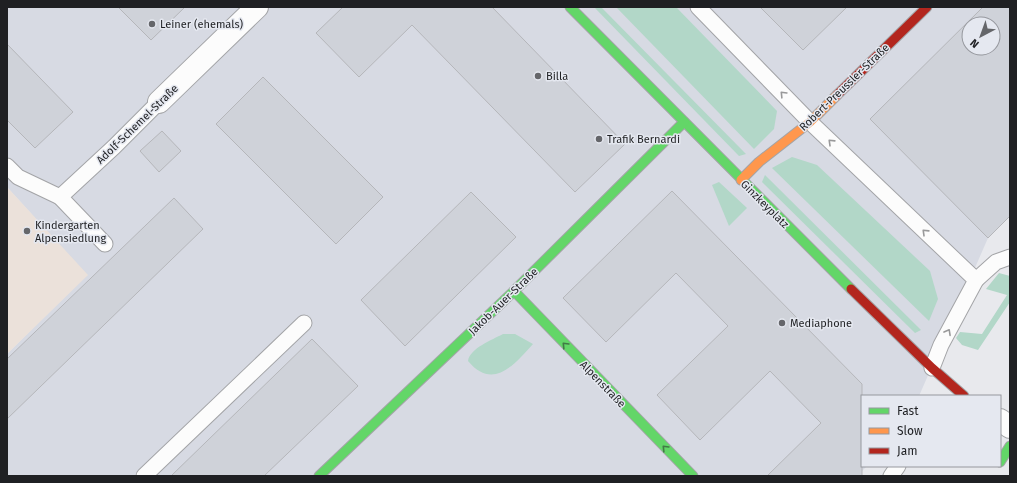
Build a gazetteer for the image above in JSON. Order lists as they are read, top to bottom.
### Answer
{
  "streets": {
    "street": [
      "Robert-Preussler-Straße",
      "Adolf-Schemel-Straße",
      "Ginzkeyplatz",
      "Jakob-Auer-Straße",
      "Alpenstraße"
    ]
  },
  "crossings": [
    ["Robert-Preussler-Straße", "Ginzkeyplatz"],
    ["Ginzkeyplatz", "Jakob-Auer-Straße"],
    ["Jakob-Auer-Straße", "Alpenstraße"]
  ],
  "one_way": ["Alpenstraße"],
  "places": [
    "Leiner (ehemals)",
    "Billa",
    "Trafik Bernardi",
    "Kindergarten Alpensiedlung",
    "Mediaphone"
  ],
  "legend": ["Fast", "Slow", "Jam"],
  "north": "bottom left"
}
